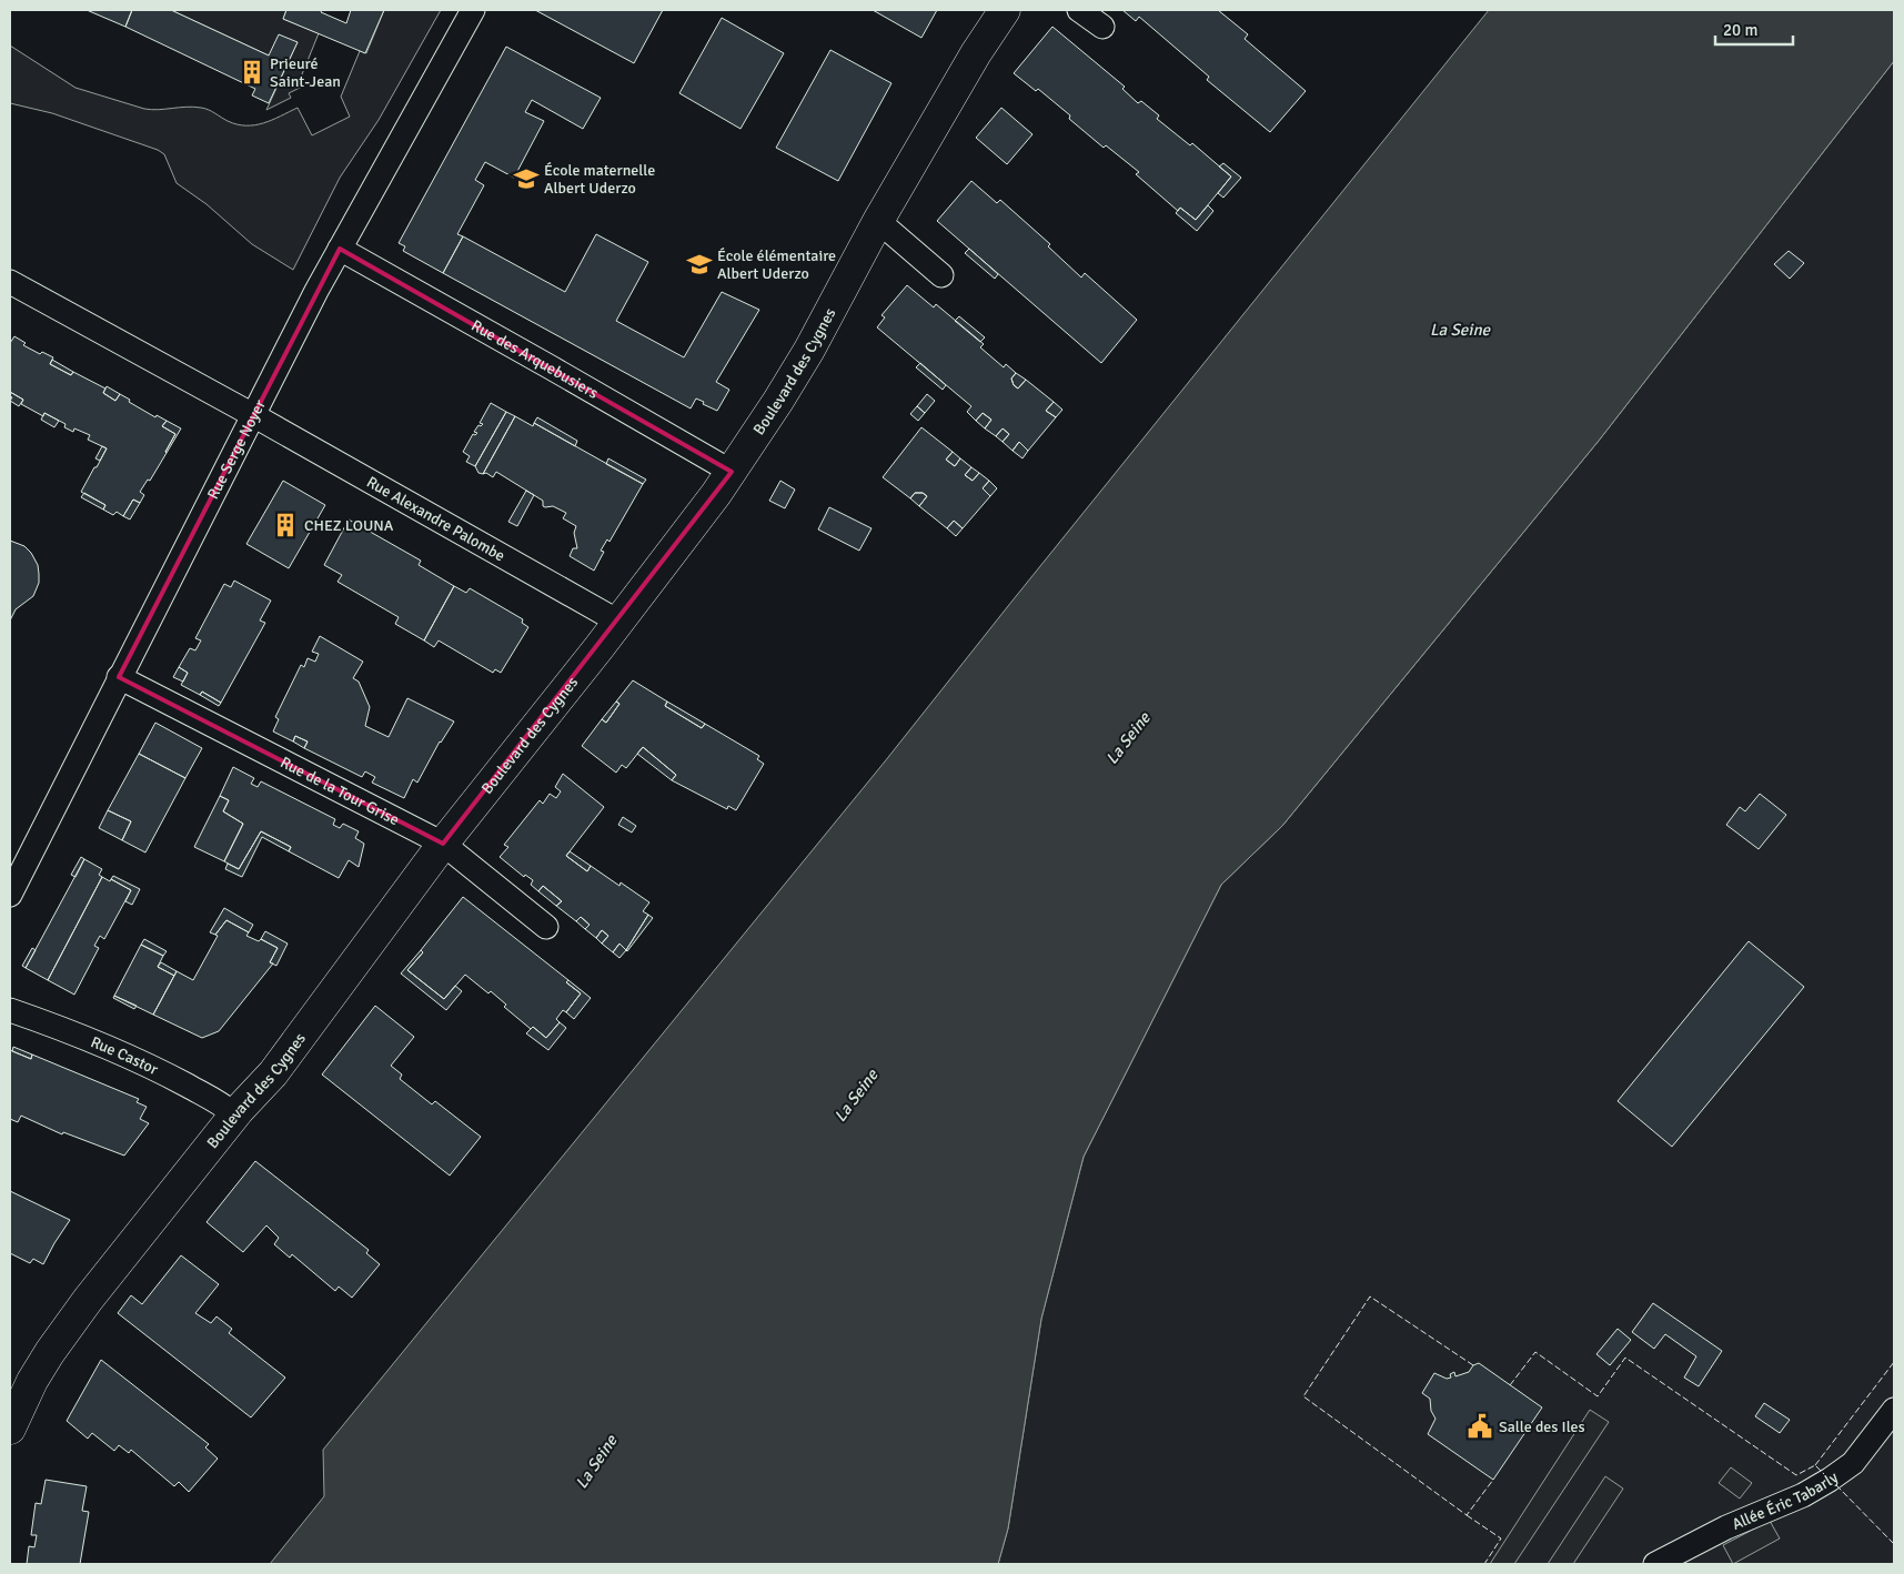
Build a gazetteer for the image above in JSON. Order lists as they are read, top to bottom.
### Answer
{
  "streets": {
    "main road": ["Boulevard des Cygnes"],
    "street": [
      "Rue des Arquebusiers",
      "Rue Serge Noyer",
      "Rue Alexandre Palombe",
      "Rue de la Tour Grise",
      "Rue Castor",
      "Allée Éric Tabarly"
    ]
  },
  "crossings": [
    ["Rue des Arquebusiers", "Boulevard des Cygnes"],
    ["Rue des Arquebusiers", "Rue Serge Noyer"],
    ["Boulevard des Cygnes", "Rue Alexandre Palombe"],
    ["Boulevard des Cygnes", "Rue de la Tour Grise"],
    ["Boulevard des Cygnes", "Rue Castor"],
    ["Rue Serge Noyer", "Rue Alexandre Palombe"],
    ["Rue Serge Noyer", "Rue de la Tour Grise"]
  ],
  "water": ["La Seine"],
  "places": {
    "building": ["Prieuré Saint-Jean", "CHEZ LOUNA"],
    "school or university": ["École maternelle Albert Uderzo", "École élémentaire Albert Uderzo"],
    "public building": ["Salle des Iles"]
  },
  "scale_bar": "20 m"
}
